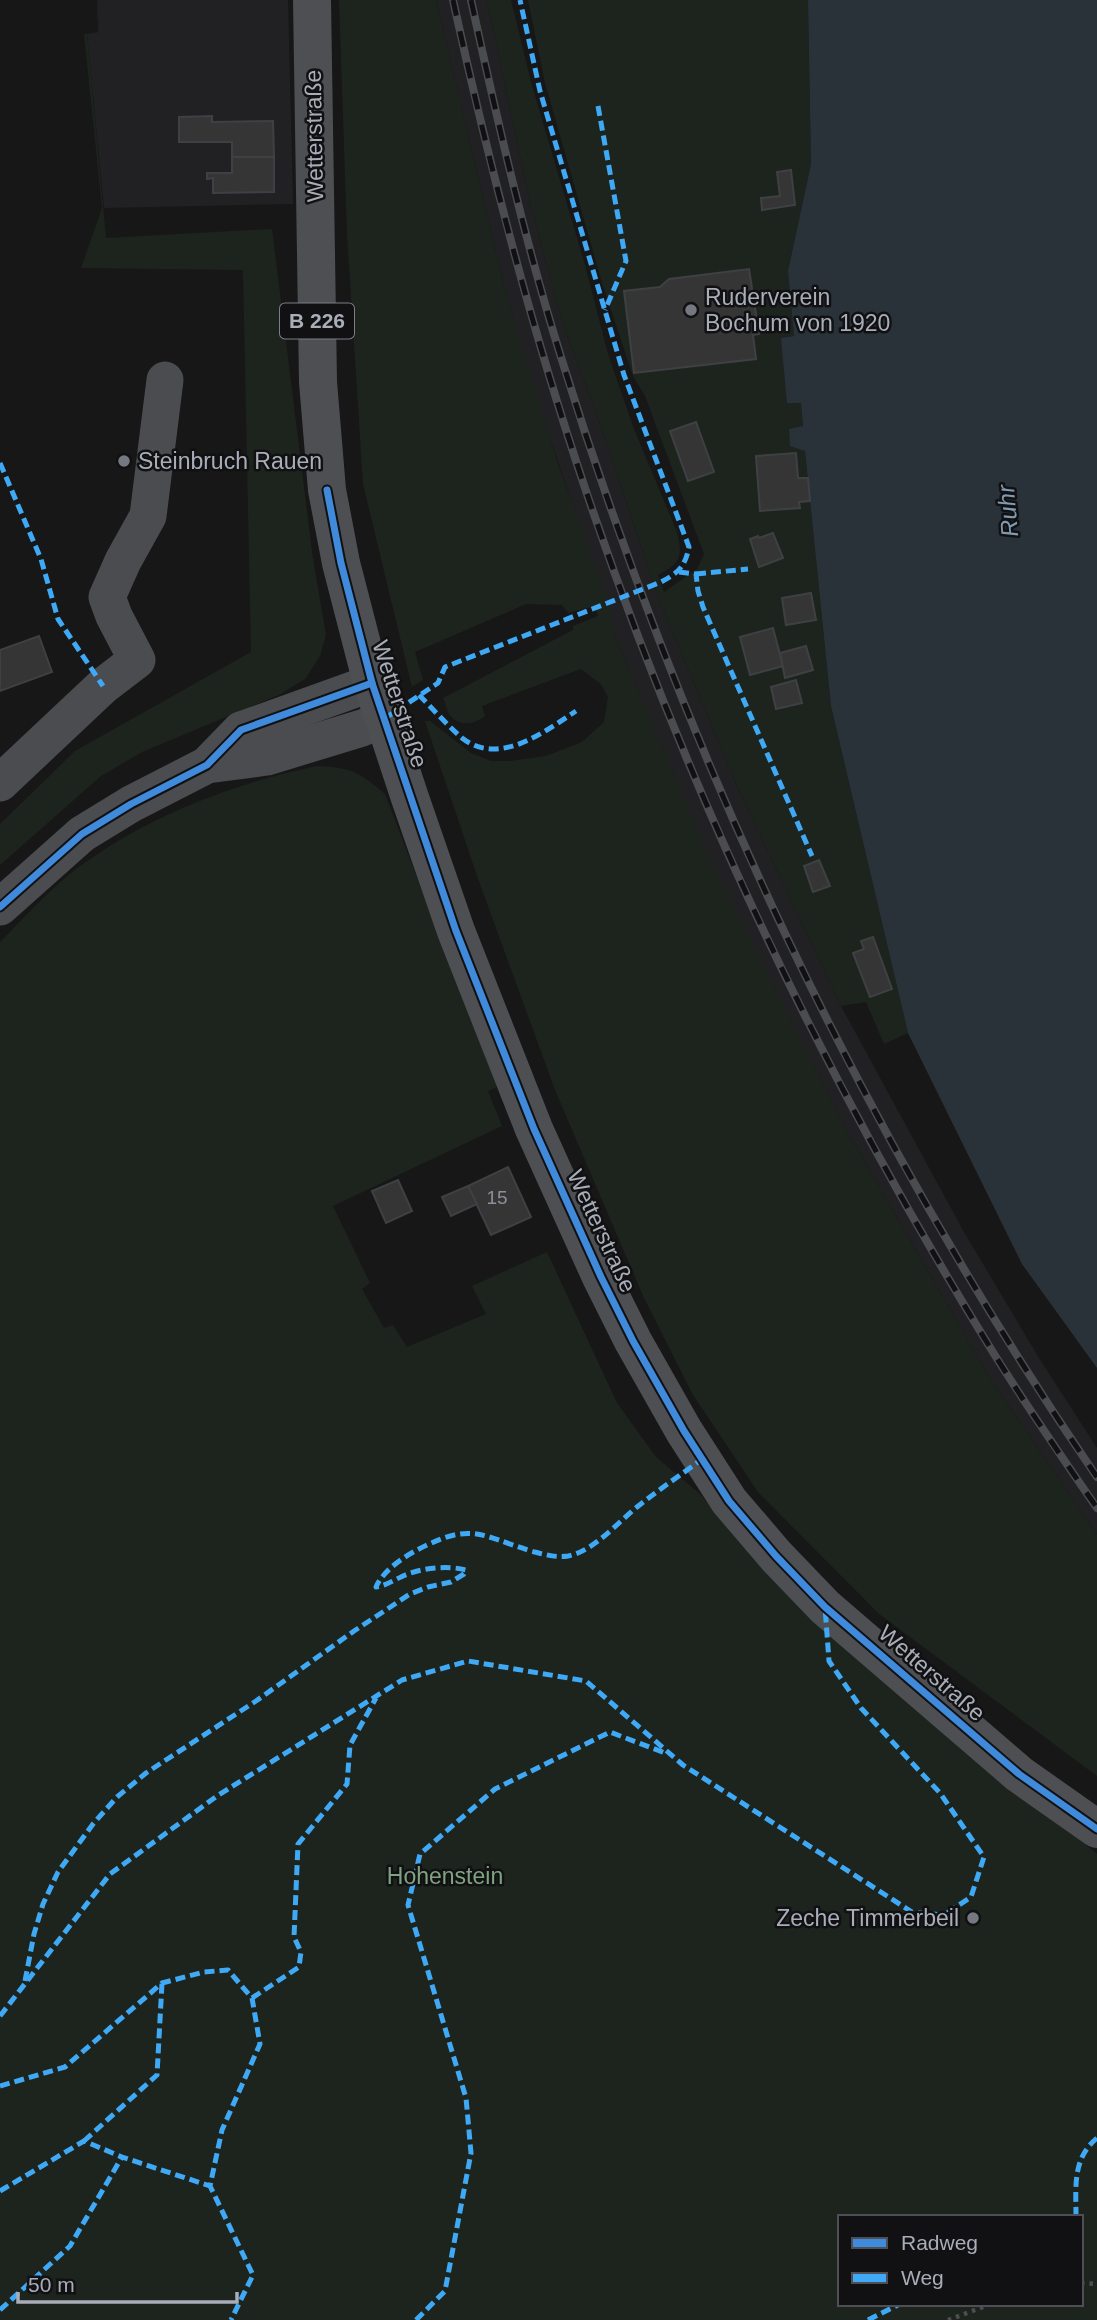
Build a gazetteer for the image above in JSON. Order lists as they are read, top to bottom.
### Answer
{
  "streets": {
    "main road": ["Wetterstraße", "B 226"]
  },
  "water": ["Ruhr"],
  "parks": ["Hohenstein"],
  "places": ["Ruderverein Bochum von 1920", "Steinbruch Rauen", "Zeche Timmerbeil"],
  "house_numbers": ["15"],
  "legend": ["Radweg", "Weg"],
  "scale_bar": "50 m"
}
